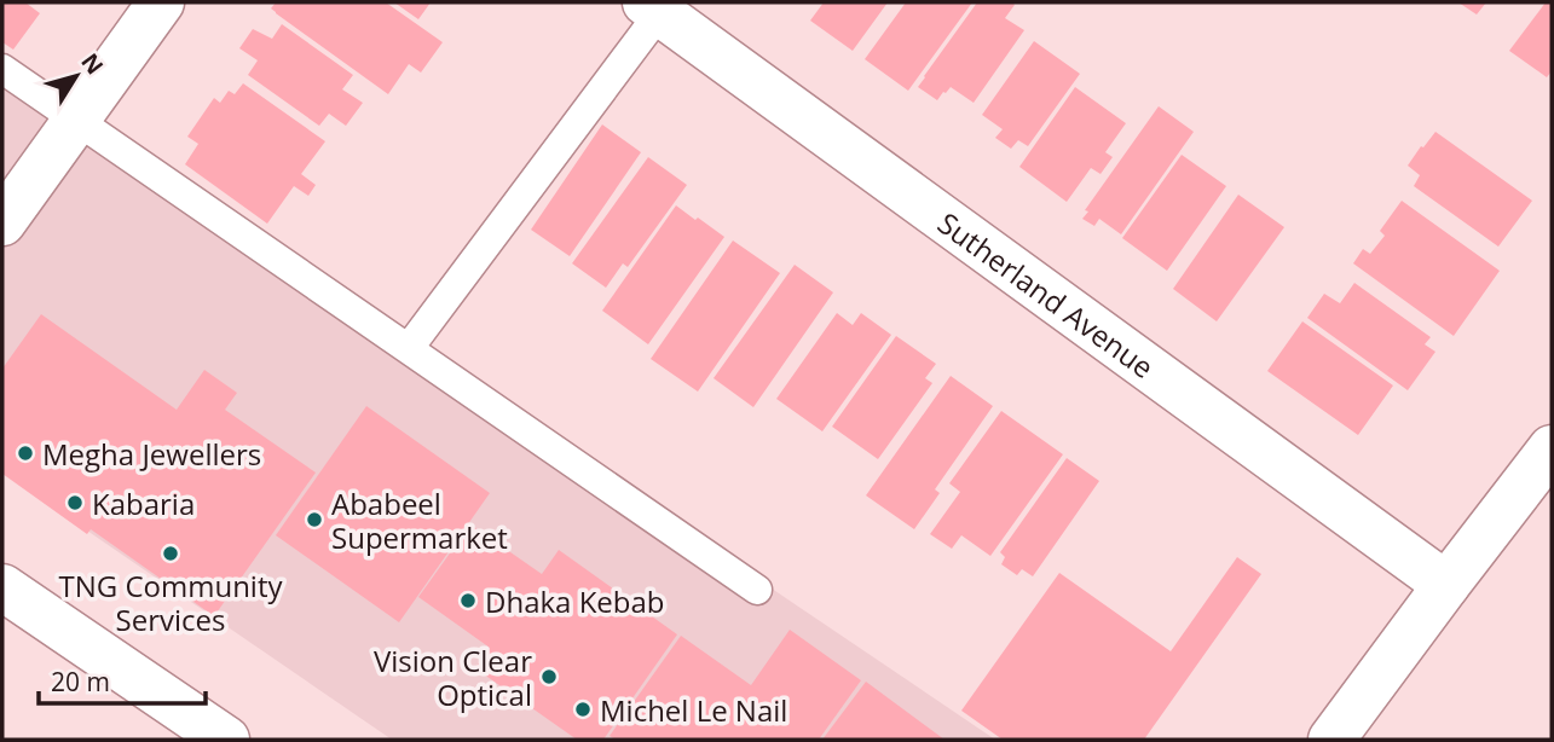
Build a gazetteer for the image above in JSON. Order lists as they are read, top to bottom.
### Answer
{
  "streets": {
    "street": ["Sutherland Avenue"]
  },
  "places": [
    "Megha Jewellers",
    "Kabaria",
    "Ababeel Supermarket",
    "TNG Community Services",
    "Dhaka Kebab",
    "Vision Clear Optical",
    "Michel Le Nail"
  ],
  "scale_bar": "20 m",
  "north": "top right"
}
